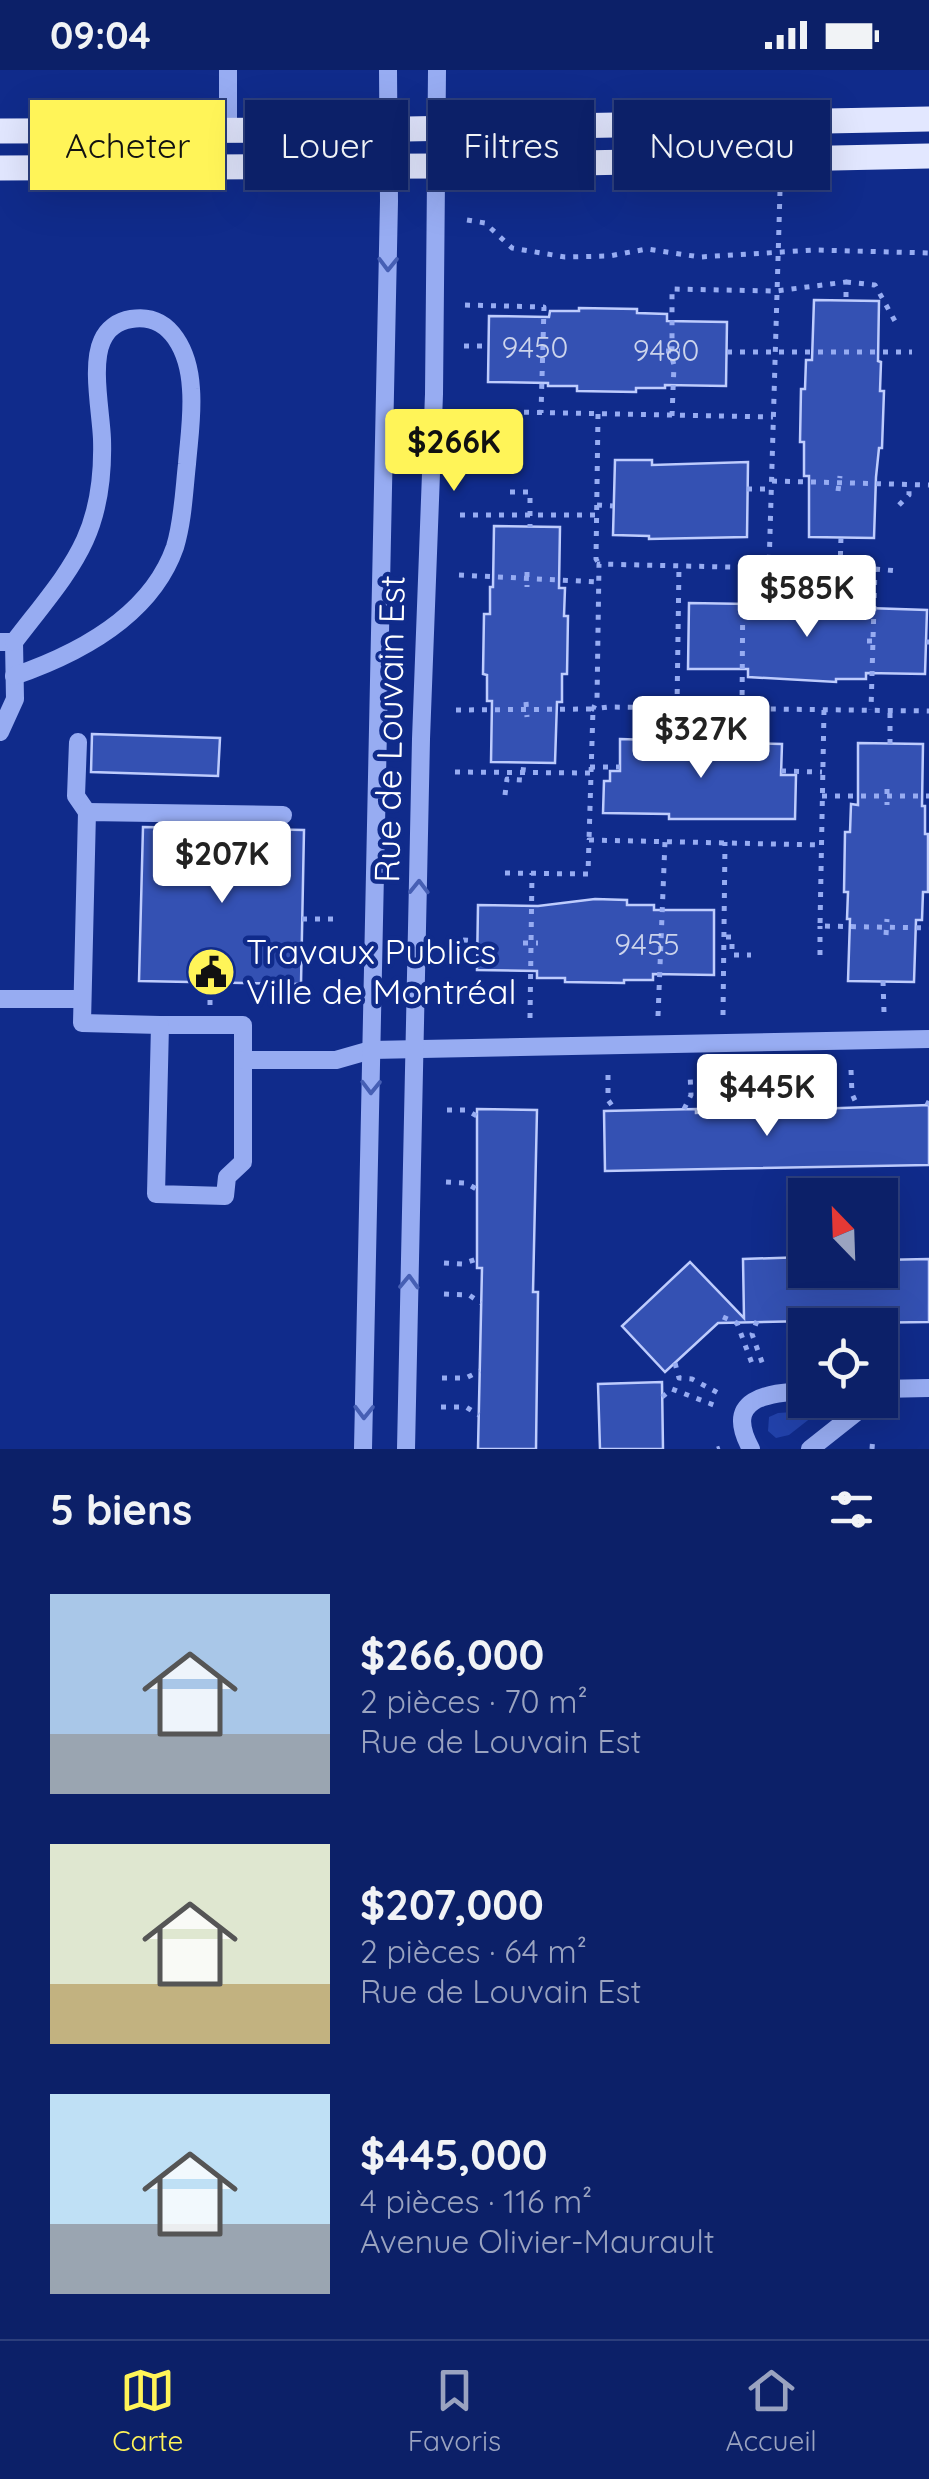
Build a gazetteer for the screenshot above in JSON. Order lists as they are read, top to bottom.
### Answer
{
  "streets": {
    "street": ["Rue de Louvain Est"]
  },
  "places": {
    "public building": ["Travaux Publics Ville de Montréal"]
  },
  "house_numbers": ["9450", "9480", "9455"],
  "north": "top left",
  "page": {
    "status": "09:04",
    "chip": [
      "Acheter",
      "Louer",
      "Filtres",
      "Nouveau"
    ],
    "price": [
      "$266K",
      "$585K",
      "$327K",
      "$207K",
      "$445K"
    ],
    "heading": "5 biens",
    "list": [
      {
        "name": "$266,000",
        "note": "2 pièces · 70 m² · Rue de Louvain Est"
      },
      {
        "name": "$207,000",
        "note": "2 pièces · 64 m² · Rue de Louvain Est"
      },
      {
        "name": "$445,000",
        "note": "4 pièces · 116 m² · Avenue Olivier-Maurault"
      }
    ],
    "tabs": ["Carte", "Favoris", "Accueil"]
  }
}
